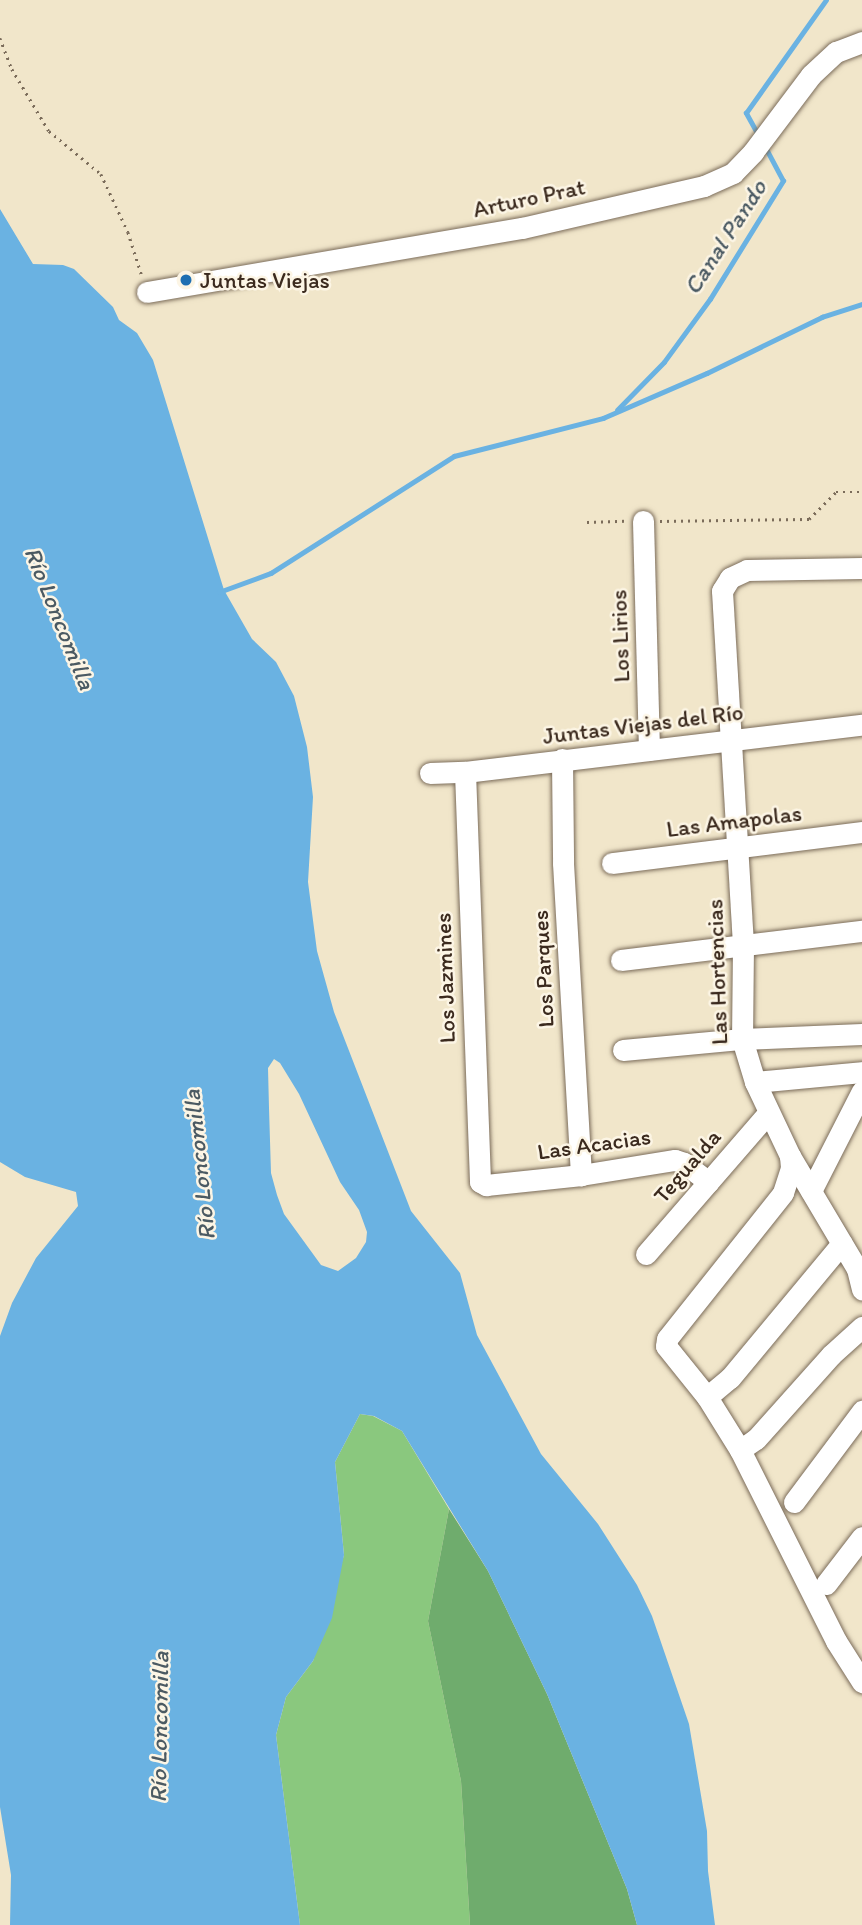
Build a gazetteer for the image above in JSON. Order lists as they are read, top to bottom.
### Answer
{
  "streets": {
    "street": [
      "Arturo Prat",
      "Los Lirios",
      "Juntas Viejas del Río",
      "Las Amapolas",
      "Los Parques",
      "Las Hortencias",
      "Los Jazmines",
      "Las Acacias",
      "Tegualda"
    ]
  },
  "crossings": [
    ["Los Lirios", "Juntas Viejas del Río"],
    ["Juntas Viejas del Río", "Los Parques"],
    ["Juntas Viejas del Río", "Las Hortencias"],
    ["Juntas Viejas del Río", "Los Jazmines"],
    ["Las Amapolas", "Las Hortencias"],
    ["Los Parques", "Las Acacias"],
    ["Las Hortencias", "Tegualda"],
    ["Los Jazmines", "Las Acacias"],
    ["Las Acacias", "Tegualda"]
  ],
  "water": ["Canal Pando", "Río Loncomilla"],
  "places": ["Juntas Viejas"]
}
